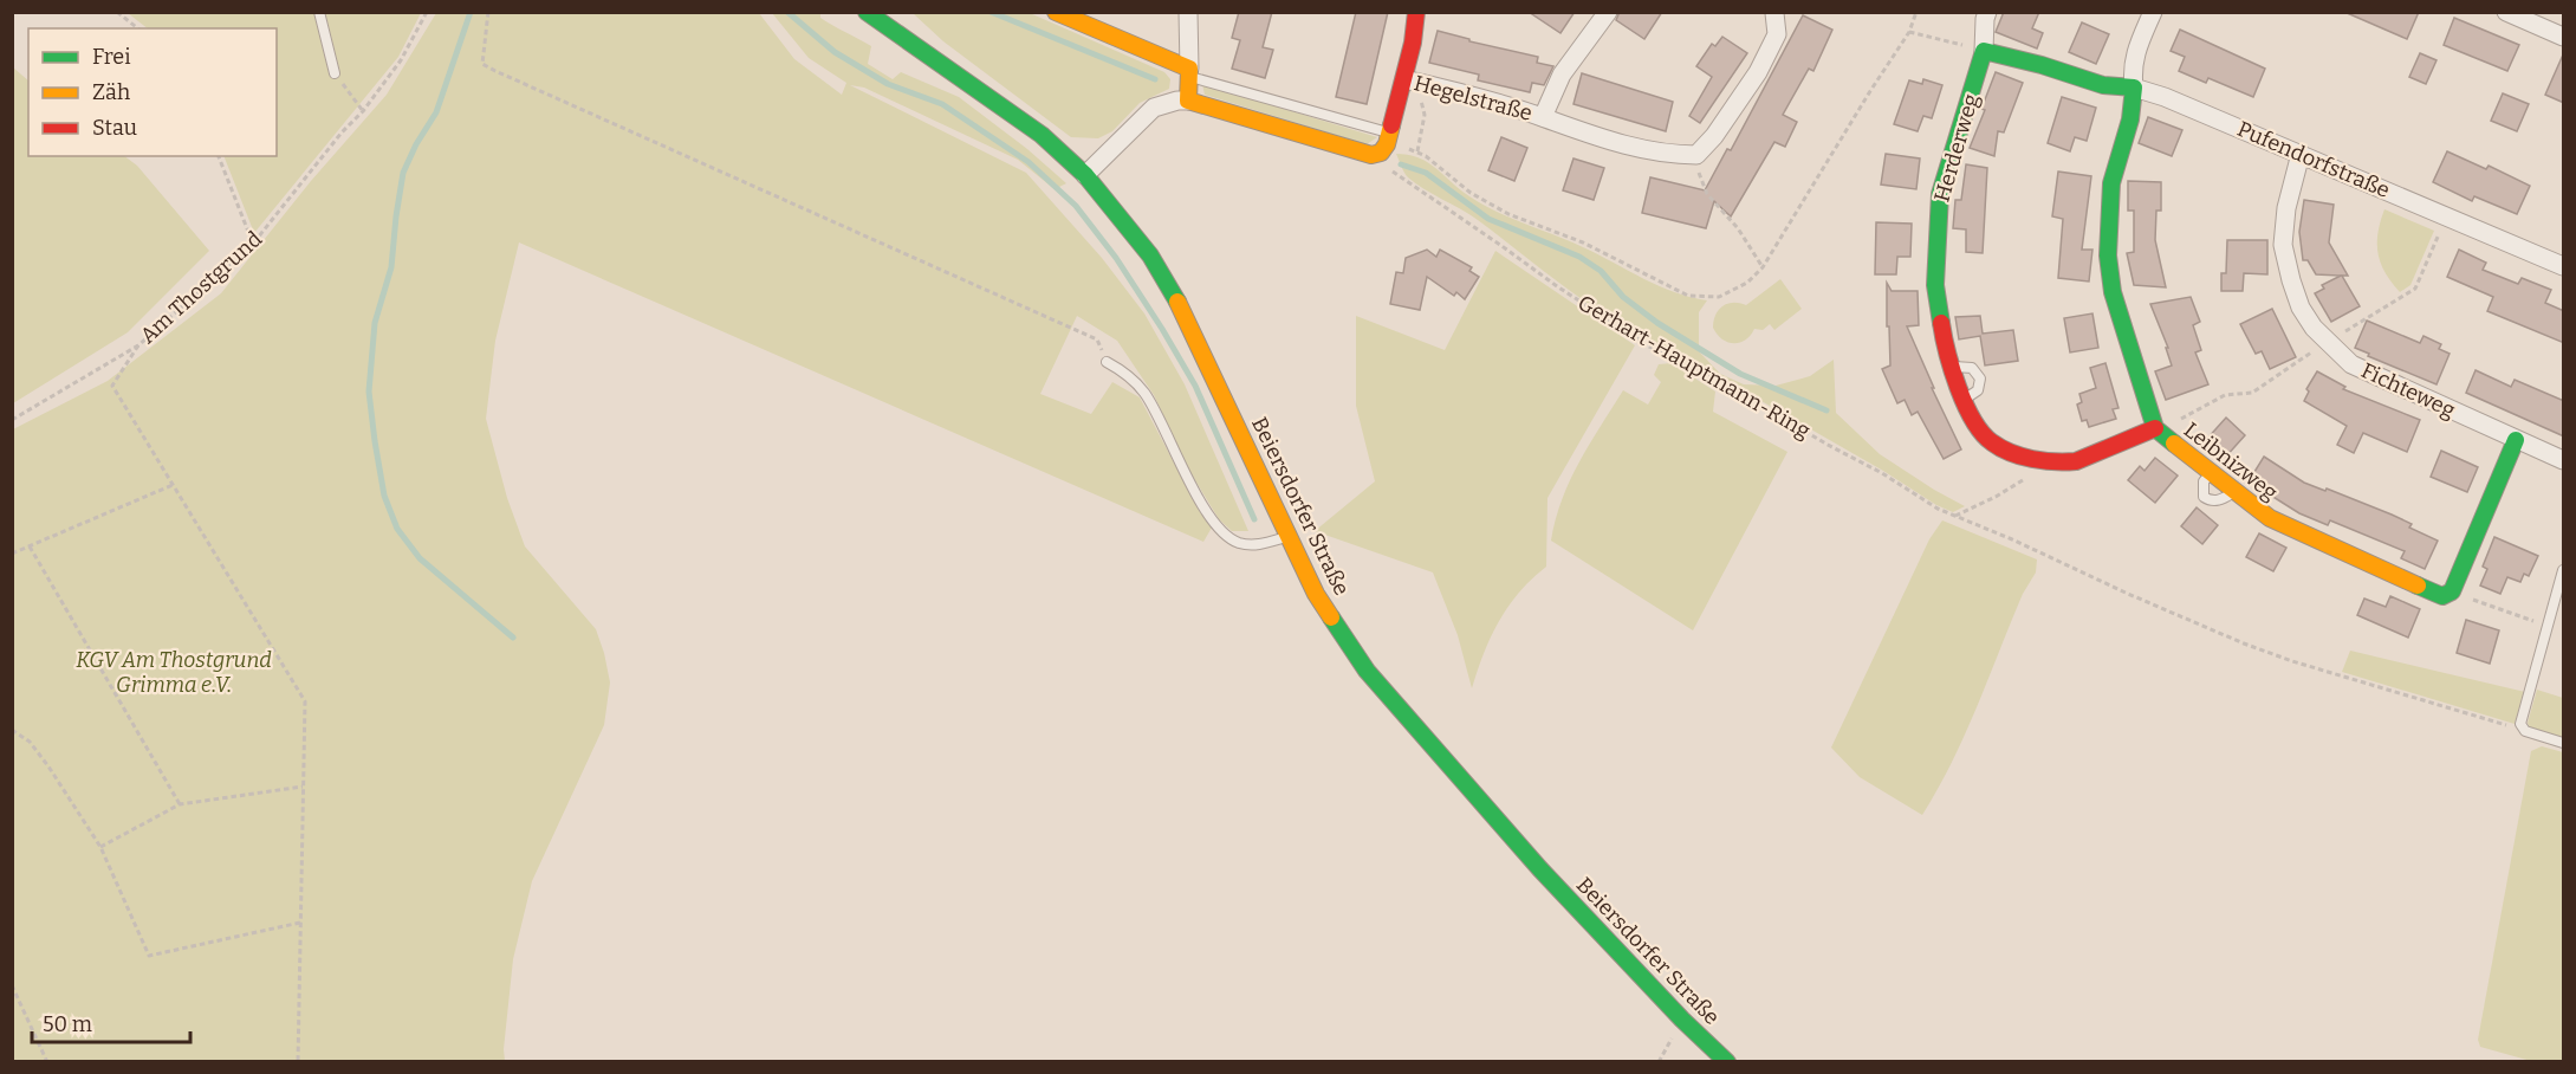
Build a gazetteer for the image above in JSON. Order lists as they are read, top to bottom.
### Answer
{
  "streets": {
    "street": [
      "Hegelstraße",
      "Herderweg",
      "Pufendorfstraße",
      "Fichteweg",
      "Leibnizweg",
      "Beiersdorfer Straße"
    ],
    "path": ["Am Thostgrund", "Gerhart-Hauptmann-Ring"]
  },
  "crossings": [
    ["Herderweg", "Leibnizweg"],
    ["Pufendorfstraße", "Fichteweg"],
    ["Pufendorfstraße", "Leibnizweg"]
  ],
  "parks": ["KGV Am Thostgrund Grimma e.V."],
  "legend": ["Frei", "Zäh", "Stau"],
  "scale_bar": "50 m"
}
